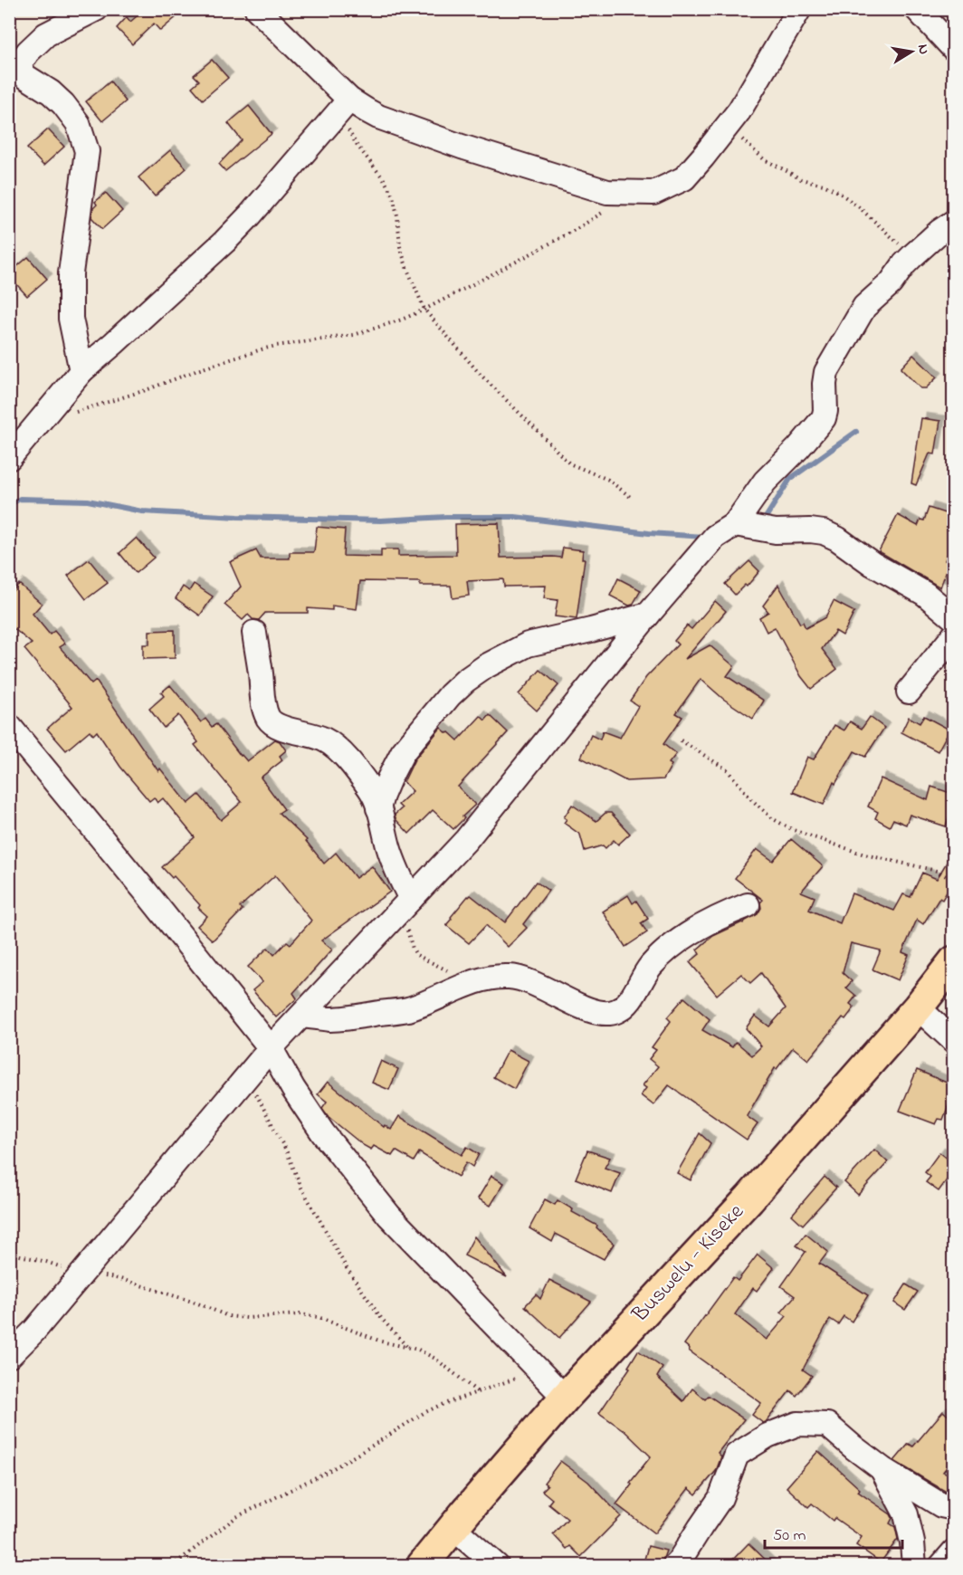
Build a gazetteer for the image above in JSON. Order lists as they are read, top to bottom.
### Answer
{
  "streets": {
    "main road": ["Buswelu - Kiseke"]
  },
  "scale_bar": "50 m",
  "north": "right"
}
